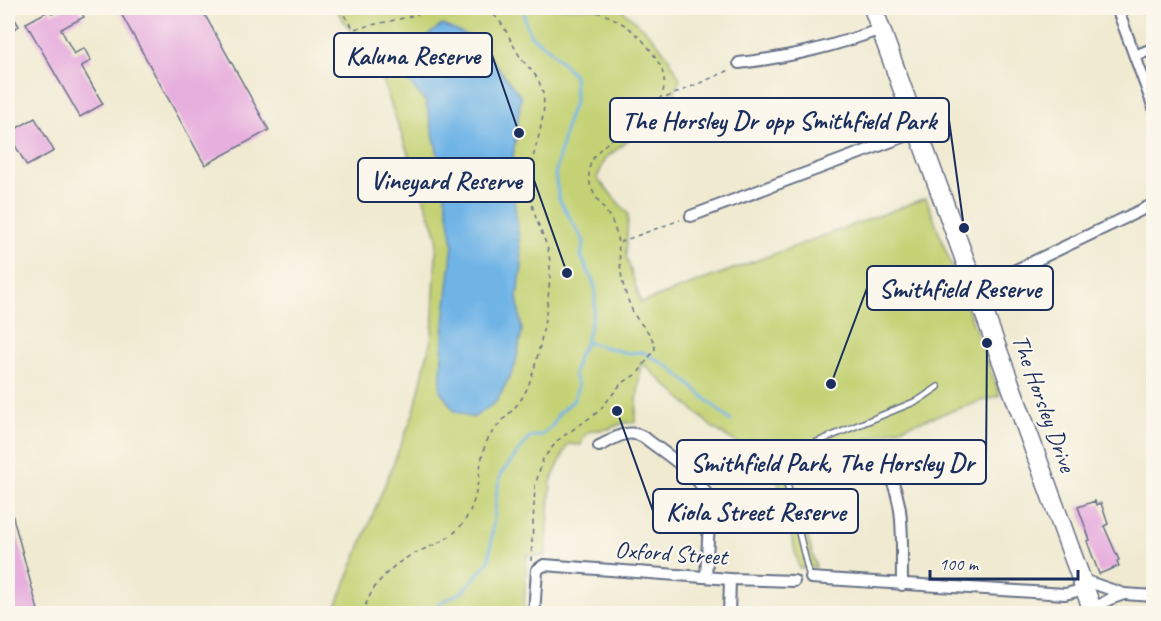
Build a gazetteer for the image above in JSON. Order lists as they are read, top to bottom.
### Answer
{
  "streets": {
    "main road": ["The Horsley Drive"],
    "street": ["Oxford Street"]
  },
  "places": [
    "Kaluna Reserve",
    "The Horsley Dr opp Smithfield Park",
    "Vineyard Reserve",
    "Smithfield Park, The Horsley Dr",
    "Smithfield Reserve",
    "Kiola Street Reserve"
  ],
  "scale_bar": "100 m"
}
